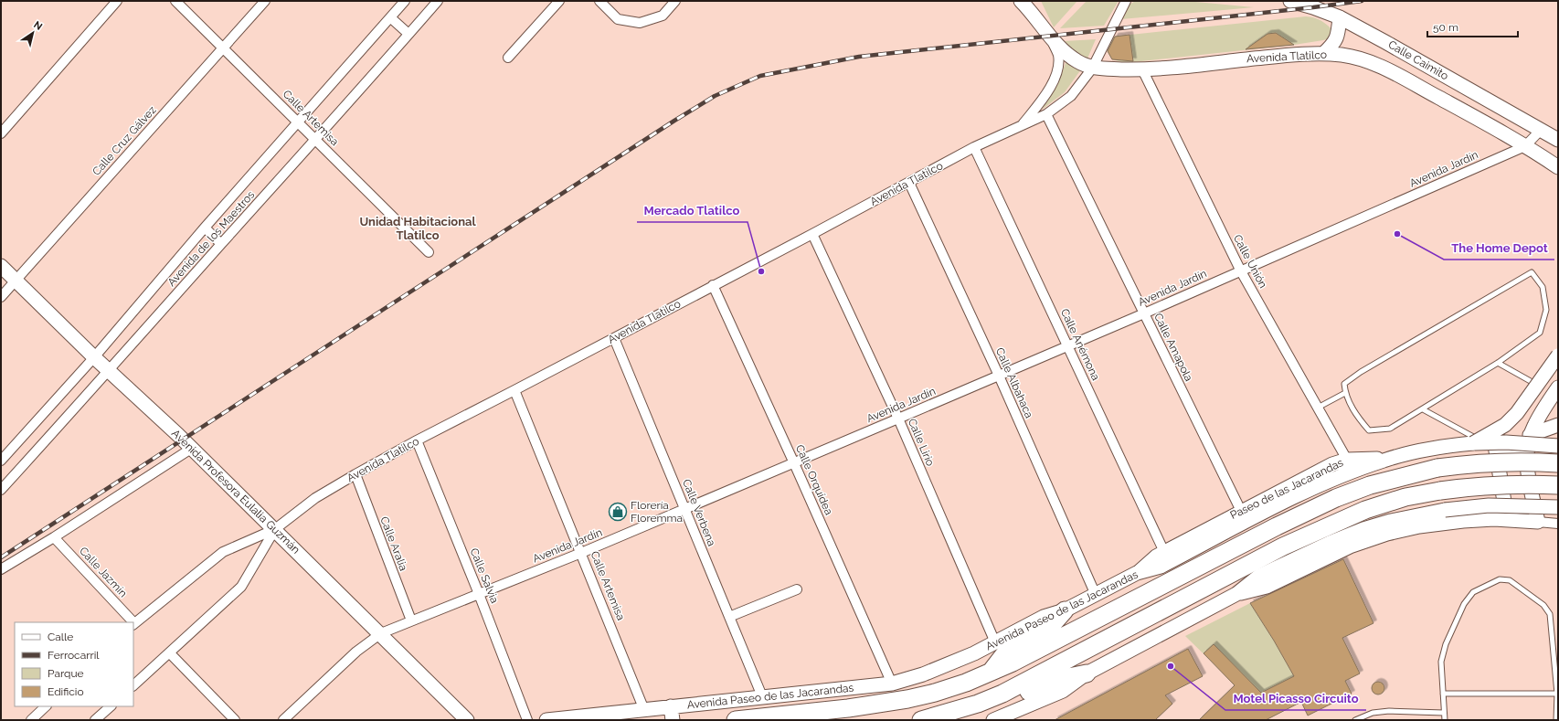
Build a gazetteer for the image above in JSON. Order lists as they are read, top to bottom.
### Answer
{
  "streets": {
    "main road": [
      "Avenida Tlatilco",
      "Calle Caimito",
      "Paseo de las Jacarandas",
      "Avenida Profesora Eulalia Guzmán",
      "Avenida Paseo de las Jacarandas"
    ],
    "street": [
      "Calle Artemisa",
      "Calle Cruz Gálvez",
      "Avenida Jardín",
      "Avenida de los Maestros",
      "Calle Unión",
      "Calle Anémona",
      "Calle Amapola",
      "Calle Albahaca",
      "Calle Lirio",
      "Calle Orquídea",
      "Calle Verbena",
      "Calle Aralia",
      "Calle Jazmín",
      "Calle Salvia"
    ]
  },
  "crossings": [
    ["Avenida Tlatilco", "Calle Artemisa"],
    ["Avenida Tlatilco", "Avenida Jardín"],
    ["Avenida Tlatilco", "Calle Unión"],
    ["Avenida Tlatilco", "Calle Anémona"],
    ["Avenida Tlatilco", "Calle Amapola"],
    ["Avenida Tlatilco", "Calle Albahaca"],
    ["Avenida Tlatilco", "Calle Lirio"],
    ["Avenida Tlatilco", "Calle Orquídea"],
    ["Avenida Tlatilco", "Avenida Profesora Eulalia Guzmán"],
    ["Avenida Tlatilco", "Calle Verbena"],
    ["Avenida Tlatilco", "Calle Aralia"],
    ["Avenida Tlatilco", "Calle Salvia"],
    ["Calle Caimito", "Avenida Jardín"],
    ["Calle Artemisa", "Calle Cruz Gálvez"],
    ["Calle Artemisa", "Avenida Jardín"],
    ["Calle Artemisa", "Avenida de los Maestros"],
    ["Calle Artemisa", "Avenida Paseo de las Jacarandas"],
    ["Calle Cruz Gálvez", "Avenida Profesora Eulalia Guzmán"],
    ["Avenida Jardín", "Calle Unión"],
    ["Avenida Jardín", "Calle Anémona"],
    ["Avenida Jardín", "Calle Amapola"],
    ["Avenida Jardín", "Calle Albahaca"],
    ["Avenida Jardín", "Calle Lirio"],
    ["Avenida Jardín", "Calle Orquídea"],
    ["Avenida Jardín", "Avenida Profesora Eulalia Guzmán"],
    ["Avenida Jardín", "Calle Verbena"],
    ["Avenida Jardín", "Calle Aralia"],
    ["Avenida Jardín", "Calle Salvia"],
    ["Avenida de los Maestros", "Avenida Profesora Eulalia Guzmán"],
    ["Calle Unión", "Paseo de las Jacarandas"],
    ["Calle Anémona", "Paseo de las Jacarandas"],
    ["Calle Amapola", "Paseo de las Jacarandas"],
    ["Calle Albahaca", "Avenida Paseo de las Jacarandas"],
    ["Calle Lirio", "Avenida Paseo de las Jacarandas"],
    ["Calle Orquídea", "Avenida Paseo de las Jacarandas"],
    ["Paseo de las Jacarandas", "Avenida Paseo de las Jacarandas"],
    ["Calle Verbena", "Avenida Paseo de las Jacarandas"]
  ],
  "districts": ["Unidad Habitacional Tlatilco"],
  "places": {
    "other": ["The Home Depot", "Mercado Tlatilco", "Motel Picasso Circuito"],
    "shop": ["Florería Floremma"]
  },
  "legend": [
    "Calle",
    "Ferrocarril",
    "Parque",
    "Edificio"
  ],
  "scale_bar": "50 m",
  "north": "top right"
}
